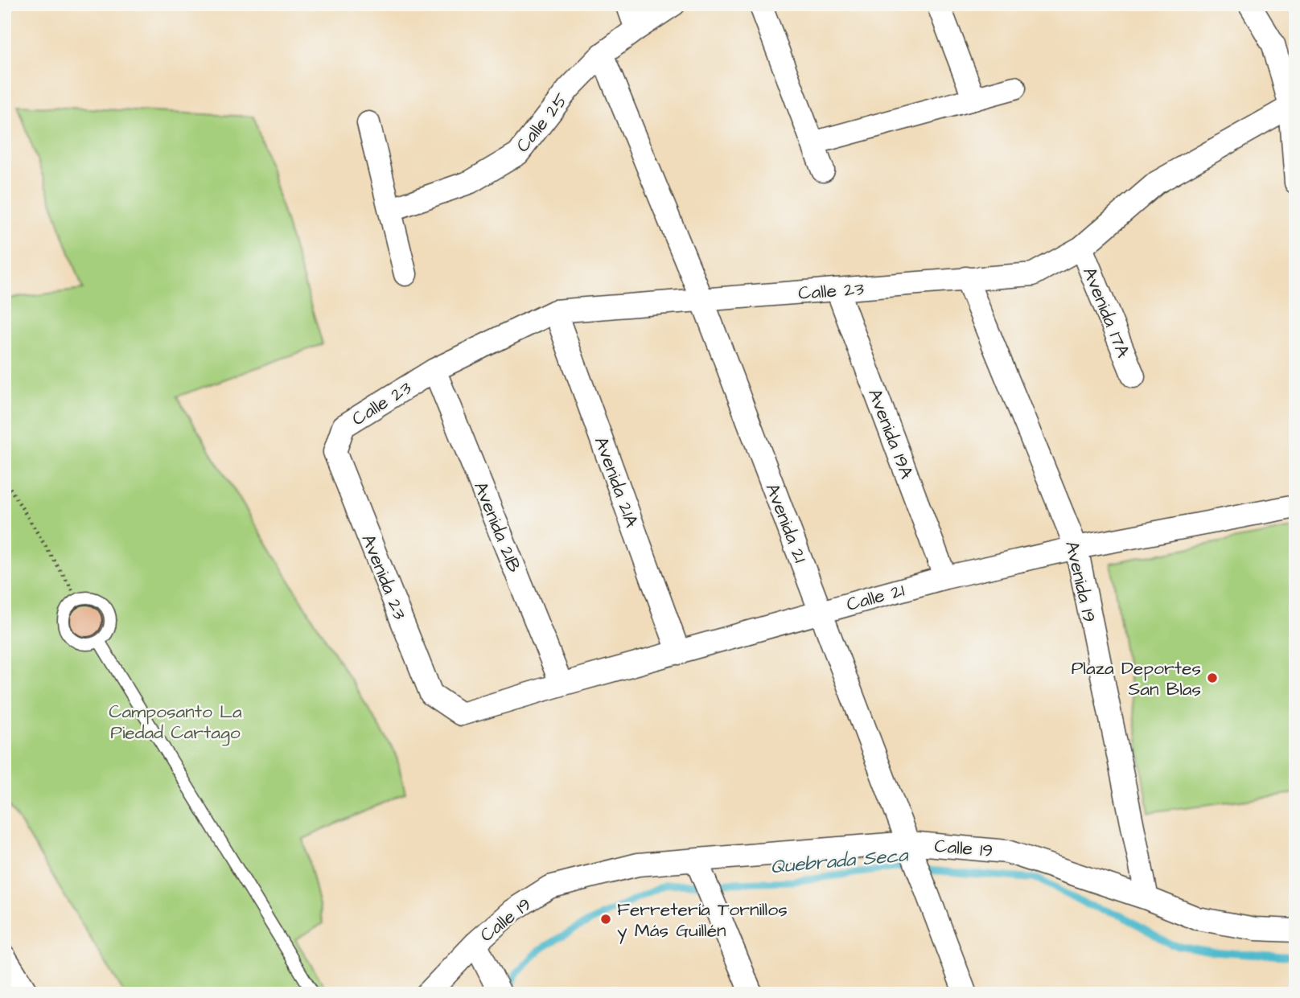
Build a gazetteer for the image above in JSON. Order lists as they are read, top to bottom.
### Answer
{
  "streets": {
    "street": [
      "Calle 25",
      "Calle 23",
      "Avenida 17A",
      "Avenida 19A",
      "Avenida 21A",
      "Avenida 21",
      "Avenida 21B",
      "Avenida 23",
      "Avenida 19",
      "Calle 21",
      "Calle 19"
    ]
  },
  "crossings": [
    ["Calle 25", "Avenida 21"],
    ["Calle 23", "Avenida 17A"],
    ["Calle 23", "Avenida 19A"],
    ["Calle 23", "Avenida 21A"],
    ["Calle 23", "Avenida 21"],
    ["Calle 23", "Avenida 21B"],
    ["Calle 23", "Avenida 23"],
    ["Calle 23", "Avenida 19"],
    ["Avenida 19A", "Calle 21"],
    ["Avenida 21A", "Calle 21"],
    ["Avenida 21", "Calle 21"],
    ["Avenida 21", "Calle 19"],
    ["Avenida 21B", "Calle 21"],
    ["Avenida 23", "Calle 21"],
    ["Avenida 19", "Calle 21"],
    ["Avenida 19", "Calle 19"]
  ],
  "water": ["Quebrada Seca"],
  "parks": ["Camposanto La Piedad Cartago"],
  "places": ["Plaza Deportes San Blas", "Ferretería Tornillos y Más Guillén"]
}
